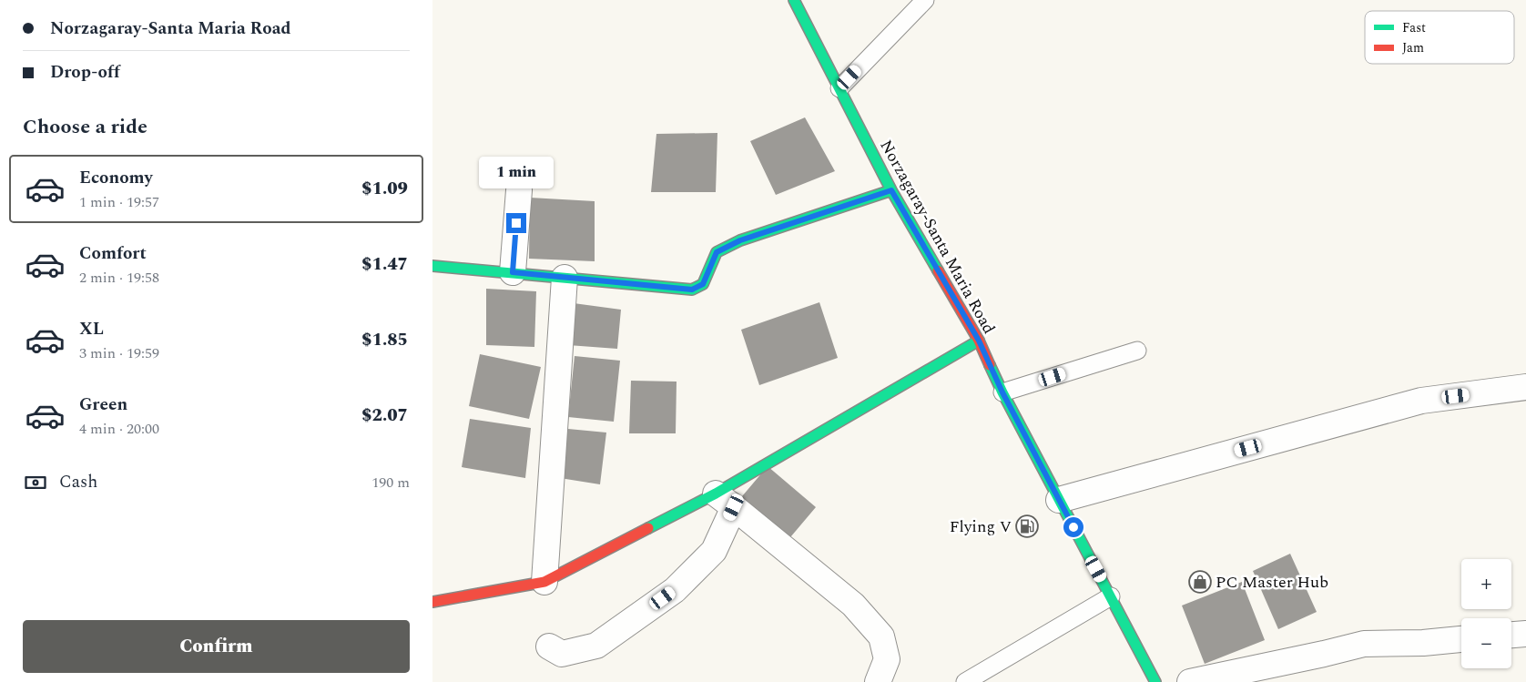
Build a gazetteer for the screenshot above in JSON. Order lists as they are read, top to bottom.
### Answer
{
  "streets": {
    "street": ["Norzagaray-Santa Maria Road"]
  },
  "places": {
    "fuel station": ["Flying V"],
    "shop": ["PC Master Hub"]
  },
  "legend": ["Fast", "Jam"],
  "page": {
    "banner": ["Norzagaray-Santa Maria Road", "Drop-off"],
    "heading": "Choose a ride",
    "list": [
      {
        "name": "Economy",
        "note": "1 min · 19:57",
        "value": "$1.09"
      },
      {
        "name": "Comfort",
        "note": "2 min · 19:58",
        "value": "$1.47"
      },
      {
        "name": "XL",
        "note": "3 min · 19:59",
        "value": "$1.85"
      },
      {
        "name": "Green",
        "note": "4 min · 20:00",
        "value": "$2.07"
      }
    ],
    "bubble": "1 min",
    "pay": ["Cash", "190 m"],
    "map_buttons": ["+", "−"],
    "buttons": "Confirm"
  }
}
